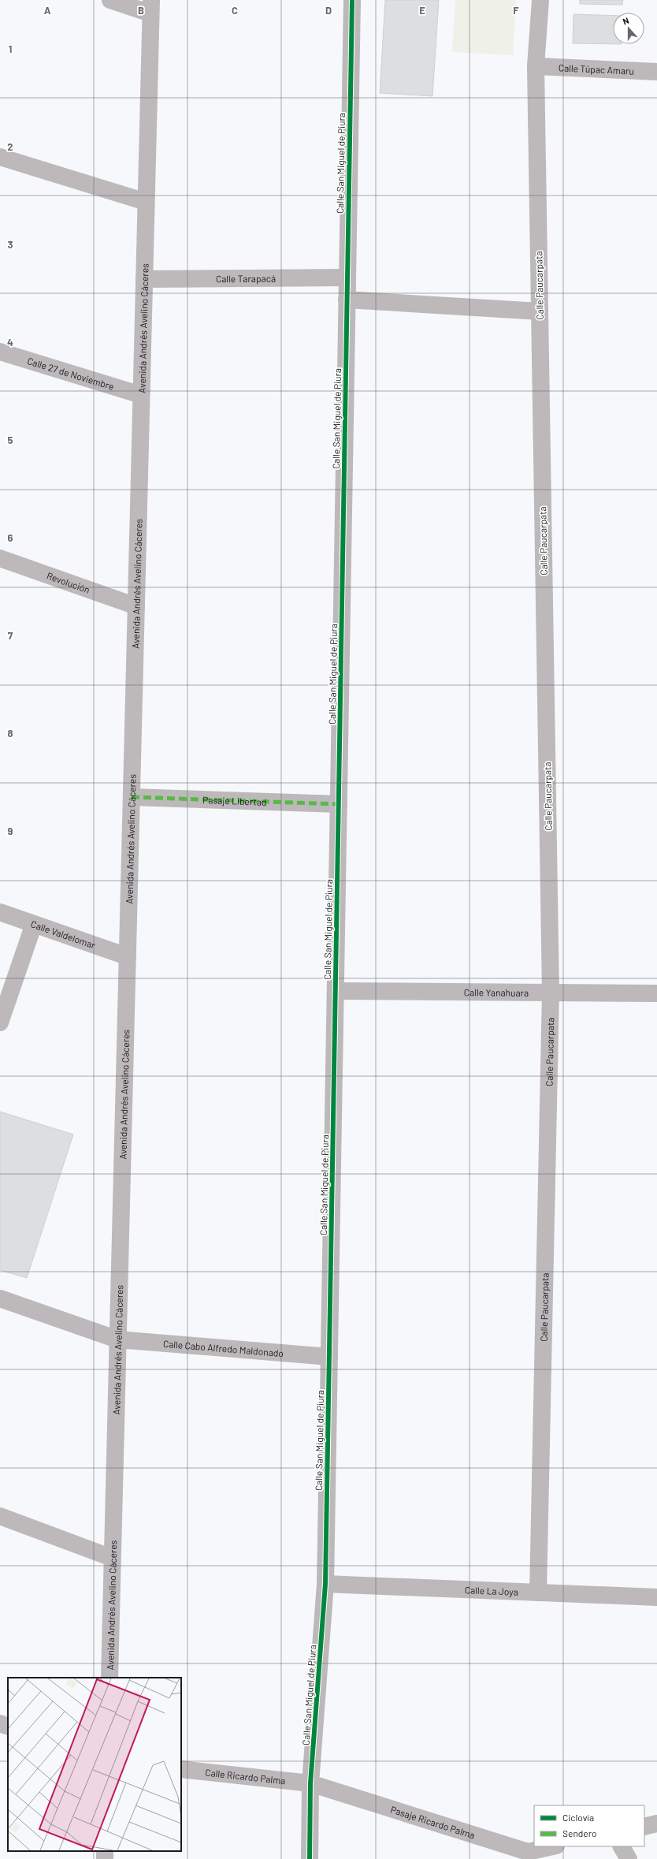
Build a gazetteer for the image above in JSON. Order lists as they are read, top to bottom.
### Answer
{
  "streets": {
    "street": [
      "Calle Túpac Amaru",
      "Calle San Miguel de Piura",
      "Calle Tarapacá",
      "Calle Paucarpata",
      "Avenida Andrés Avelino Cáceres",
      "Calle 27 de Noviembre",
      "Revolución",
      "Pasaje Libertad",
      "Calle Valdelomar",
      "Calle Yanahuara",
      "Calle Cabo Alfredo Maldonado",
      "Calle La Joya",
      "Calle Ricardo Palma",
      "Pasaje Ricardo Palma"
    ]
  },
  "crossings": [
    ["Calle Túpac Amaru", "Calle Paucarpata"],
    ["Calle San Miguel de Piura", "Calle Tarapacá"],
    ["Calle San Miguel de Piura", "Pasaje Libertad"],
    ["Calle San Miguel de Piura", "Calle Yanahuara"],
    ["Calle San Miguel de Piura", "Calle Cabo Alfredo Maldonado"],
    ["Calle San Miguel de Piura", "Calle La Joya"],
    ["Calle San Miguel de Piura", "Calle Ricardo Palma"],
    ["Calle San Miguel de Piura", "Pasaje Ricardo Palma"],
    ["Calle Tarapacá", "Avenida Andrés Avelino Cáceres"],
    ["Calle Paucarpata", "Calle Yanahuara"],
    ["Calle Paucarpata", "Calle La Joya"],
    ["Avenida Andrés Avelino Cáceres", "Calle 27 de Noviembre"],
    ["Avenida Andrés Avelino Cáceres", "Revolución"],
    ["Avenida Andrés Avelino Cáceres", "Pasaje Libertad"],
    ["Avenida Andrés Avelino Cáceres", "Calle Valdelomar"],
    ["Avenida Andrés Avelino Cáceres", "Calle Cabo Alfredo Maldonado"],
    ["Calle Ricardo Palma", "Pasaje Ricardo Palma"]
  ],
  "legend": ["Ciclovía", "Sendero"],
  "north": "top",
  "grid": {
    "columns": [
      "A",
      "B",
      "C",
      "D",
      "E",
      "F"
    ],
    "rows": [
      "1",
      "2",
      "3",
      "4",
      "5",
      "6",
      "7",
      "8",
      "9"
    ]
  }
}
